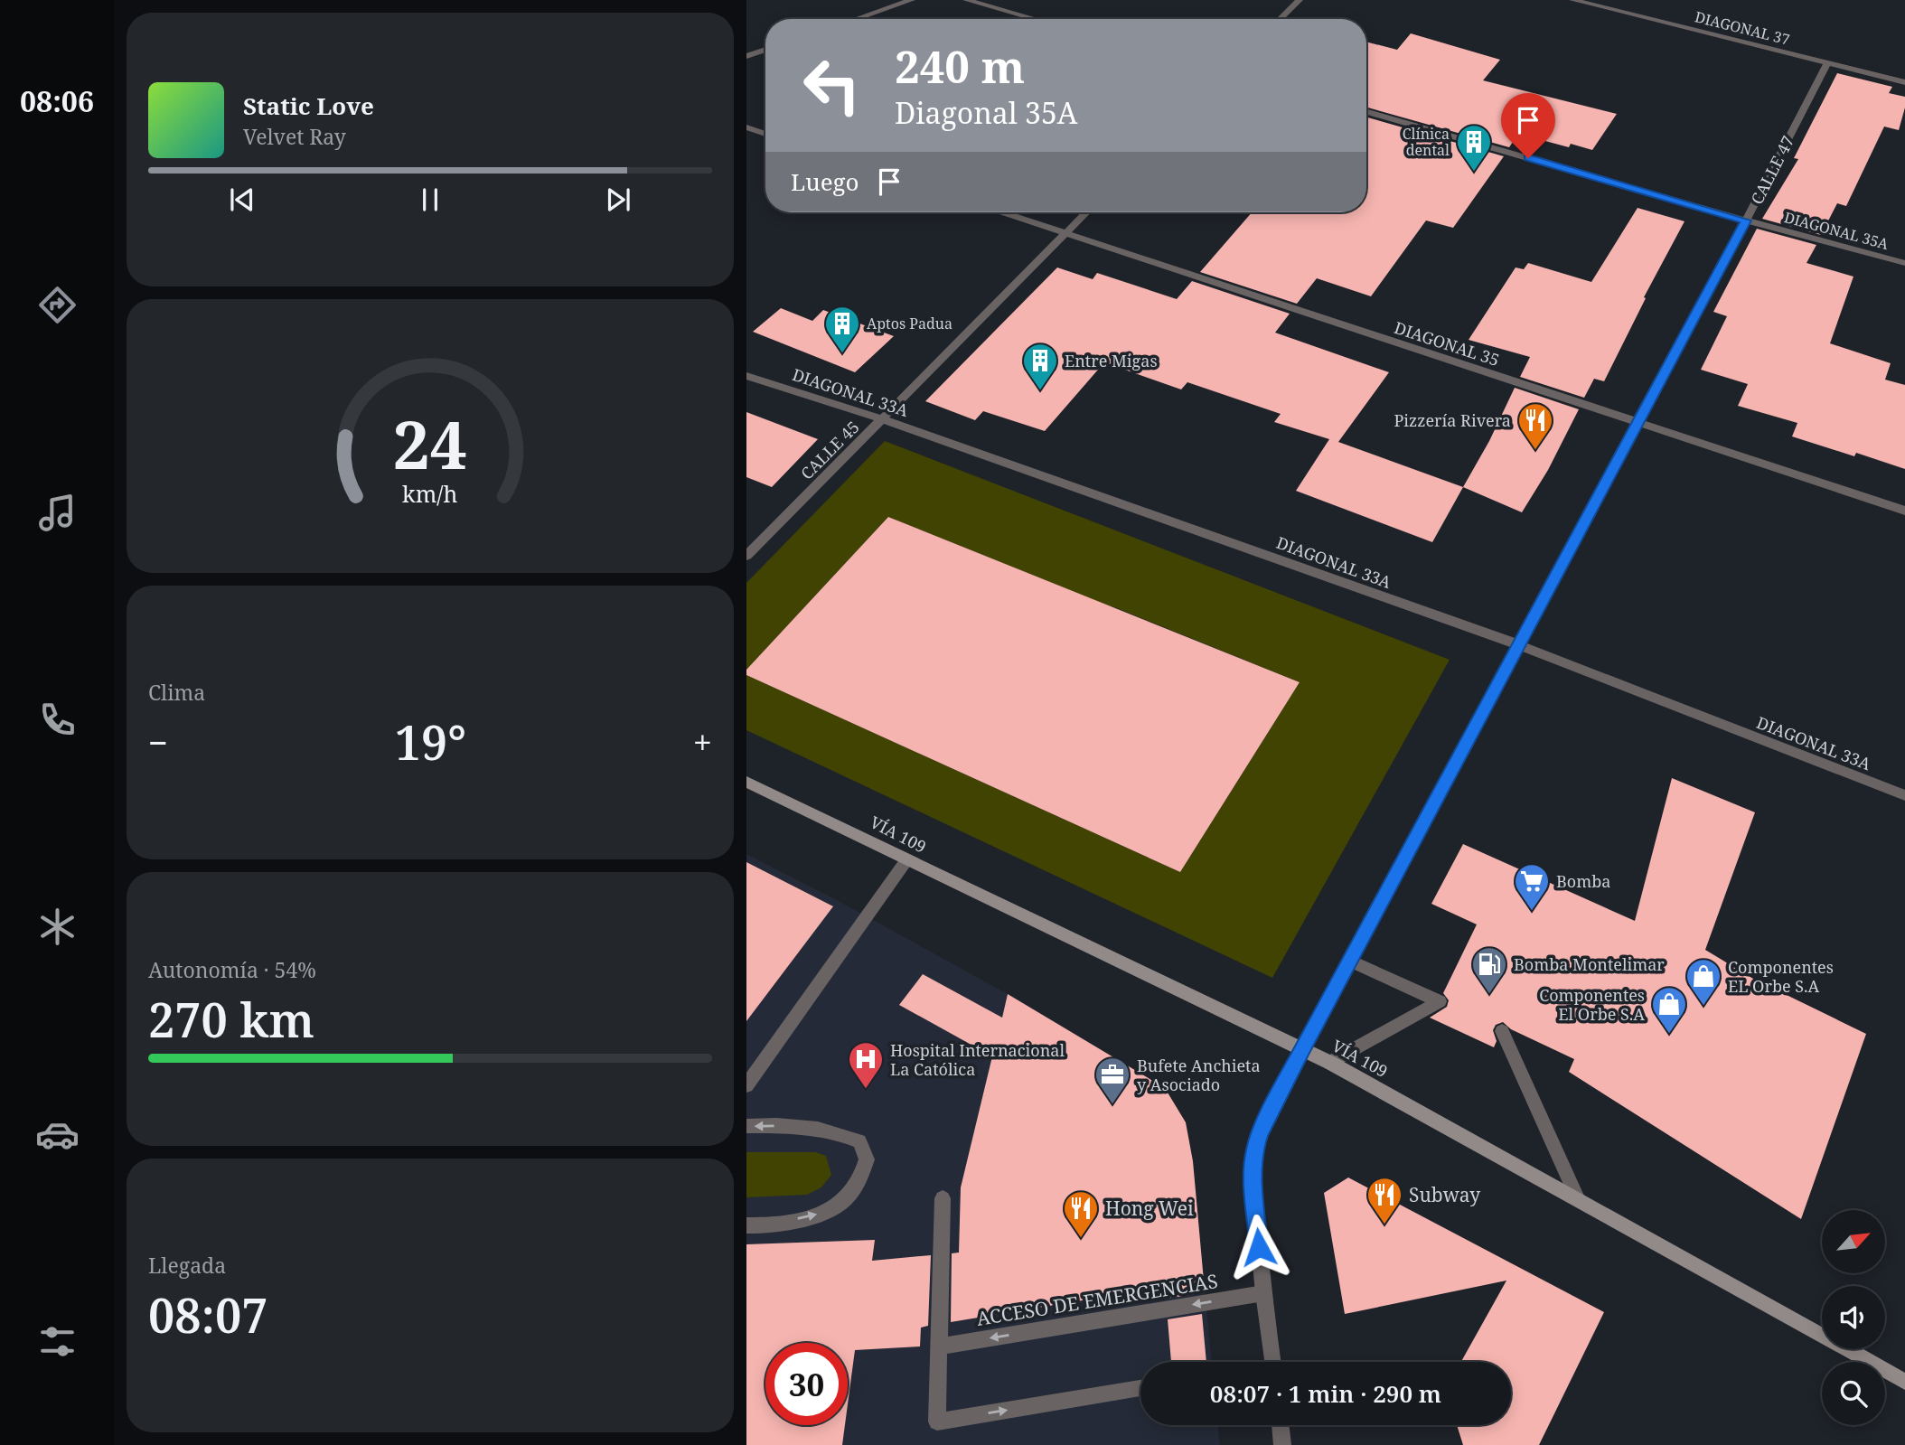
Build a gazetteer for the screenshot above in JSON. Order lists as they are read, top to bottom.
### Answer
{
  "streets": {
    "main road": ["VÍA 109"],
    "street": [
      "DIAGONAL 37",
      "CALLE 47",
      "DIAGONAL 35A",
      "DIAGONAL 35",
      "DIAGONAL 33A",
      "CALLE 45",
      "ACCESO DE EMERGENCIAS"
    ]
  },
  "crossings": [
    ["DIAGONAL 37", "CALLE 47"],
    ["CALLE 47", "DIAGONAL 35A"],
    ["CALLE 47", "DIAGONAL 35"],
    ["CALLE 47", "DIAGONAL 33A"],
    ["CALLE 47", "VÍA 109"],
    ["CALLE 47", "ACCESO DE EMERGENCIAS"],
    ["DIAGONAL 35", "CALLE 45"],
    ["DIAGONAL 33A", "CALLE 45"]
  ],
  "one_way": ["ACCESO DE EMERGENCIAS"],
  "places": {
    "building": ["Clínica dental", "Aptos Padua", "Entre Migas"],
    "restaurant": ["Pizzería Rivera", "Subway", "Hong Wei"],
    "supermarket": ["Bomba"],
    "fuel station": ["Bomba Montelimar"],
    "shop": ["Componentes EL Orbe S.A", "Componentes El Orbe S.A"],
    "hospital": ["Hospital Internacional La Católica"],
    "office": ["Bufete Anchieta y Asociado"]
  },
  "north": "top right",
  "page": {
    "tabs": "08:06",
    "turn": ["240 m", "Diagonal 35A"],
    "song": ["Static Love", "Velvet Ray"],
    "then": "Luego",
    "tile": [
      "Clima",
      ["Autonomía · 54%", "270 km"],
      ["Llegada", "08:07"]
    ],
    "heat": ["−", "19°", "+"],
    "limit": "30",
    "trip": "08:07 · 1 min · 290 m",
    "gauge": ["24", "km/h"]
  }
}
